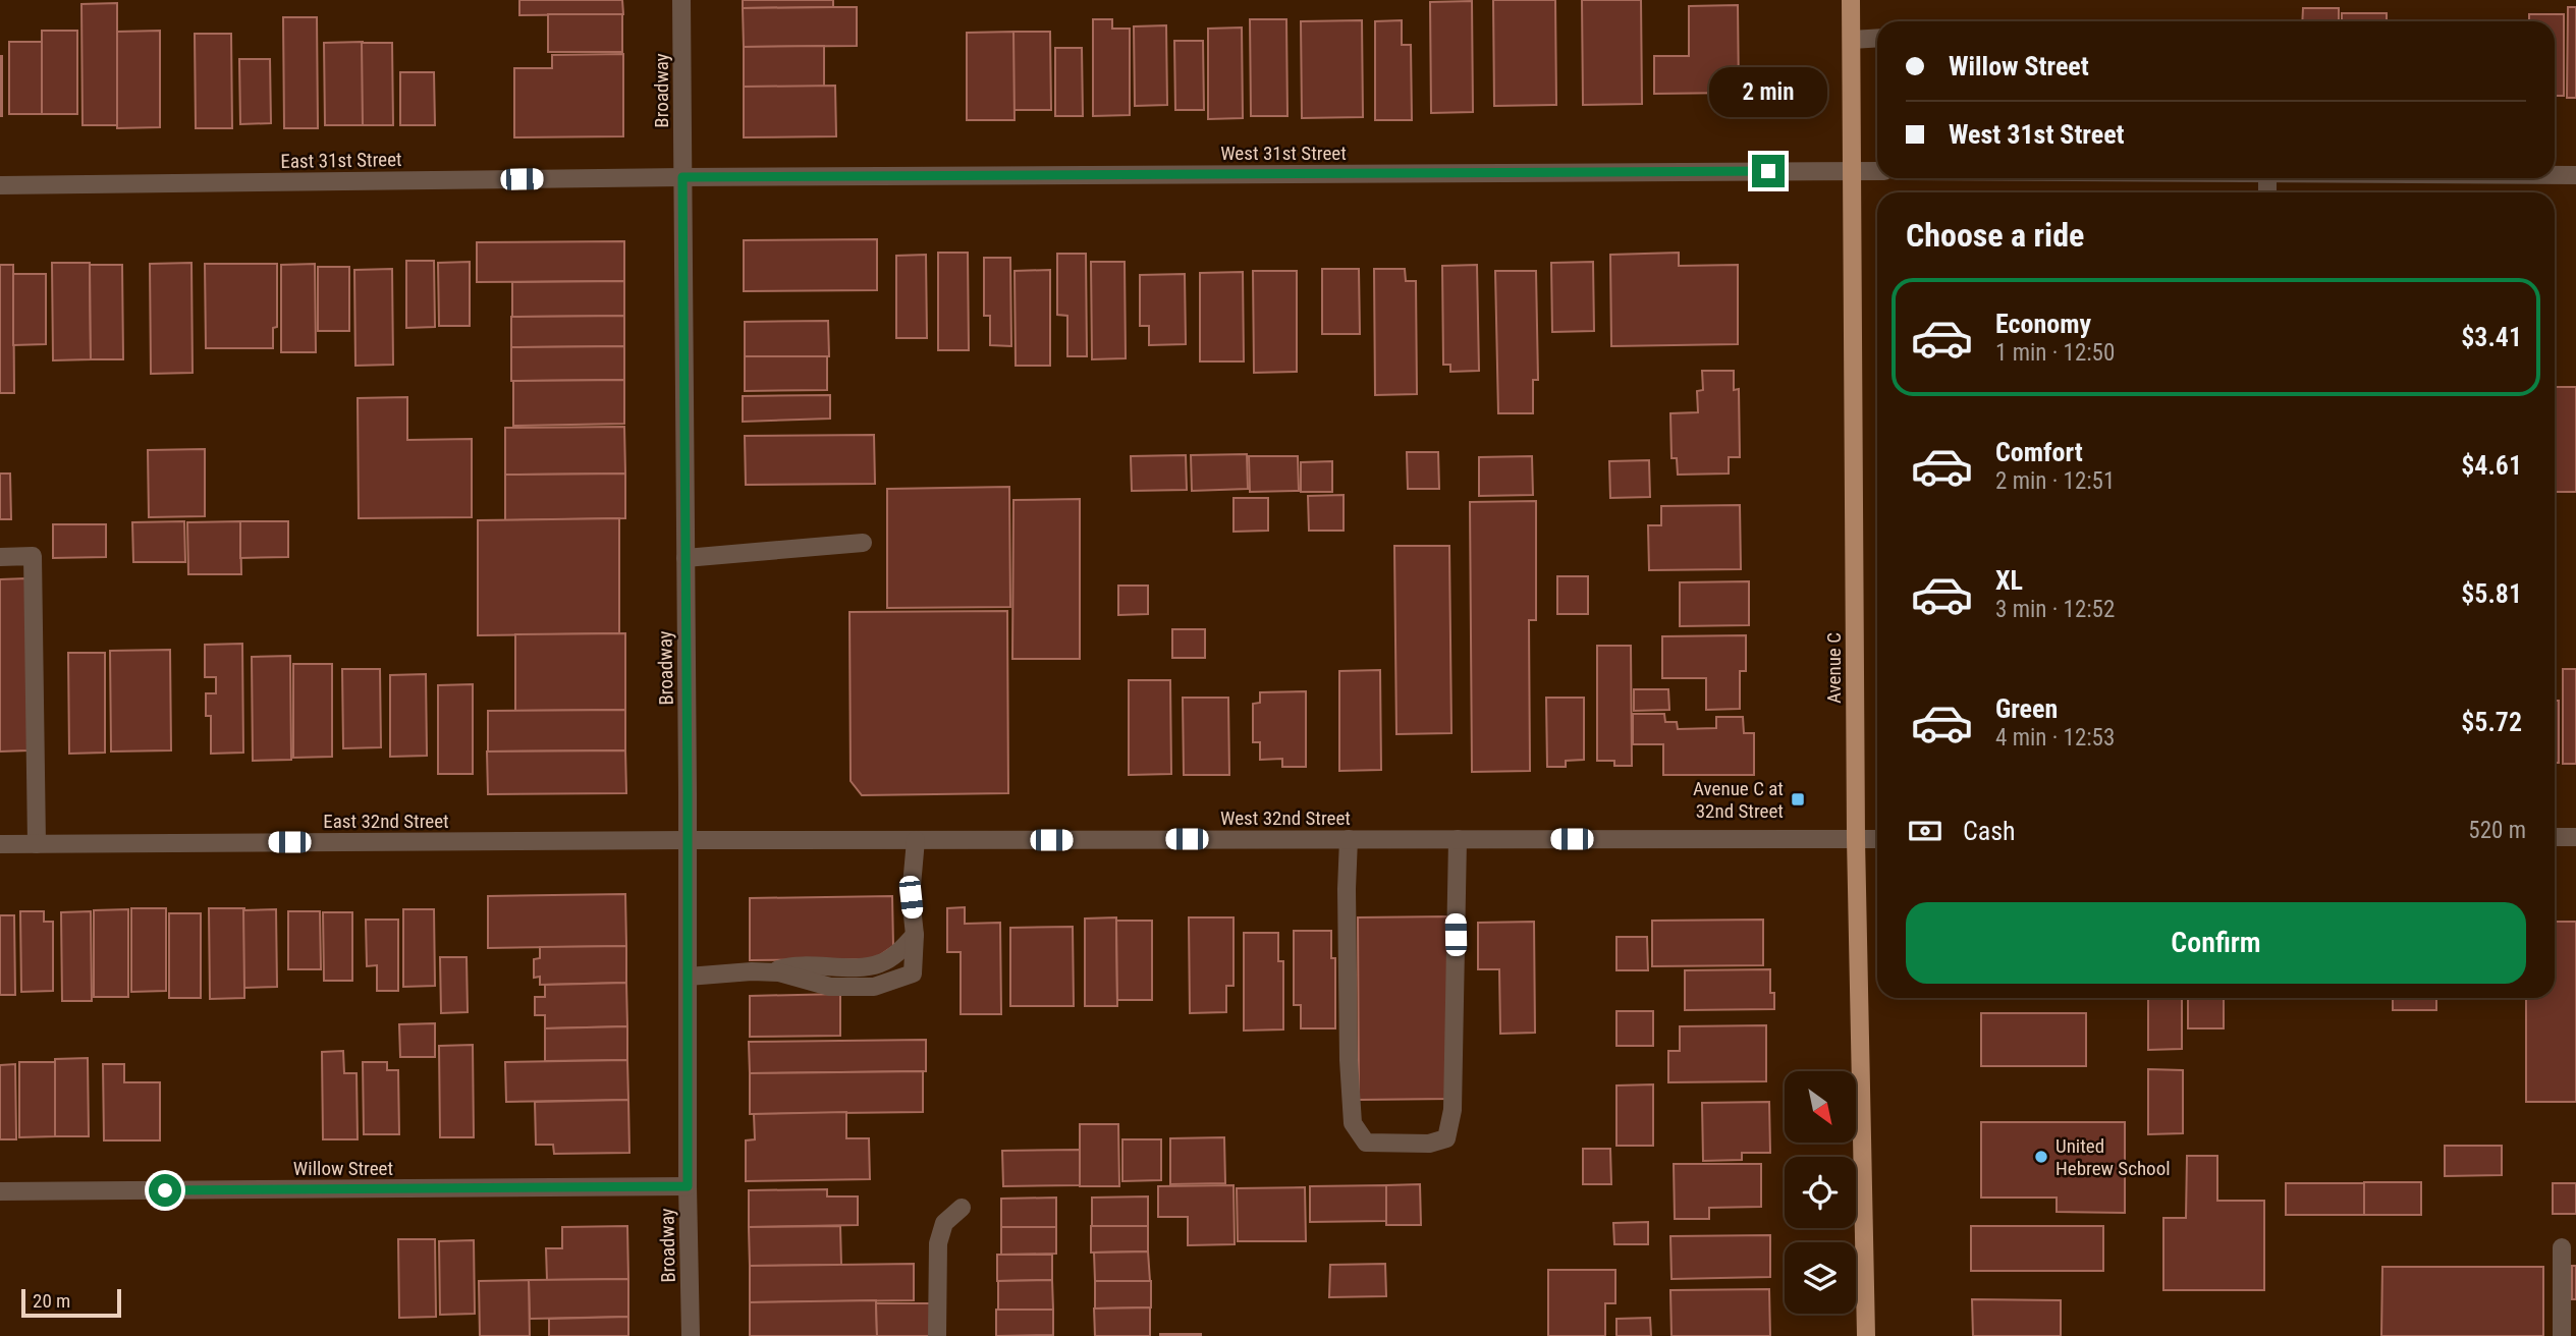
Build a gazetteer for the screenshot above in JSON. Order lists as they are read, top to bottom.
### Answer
{
  "streets": {
    "main road": ["Avenue C"],
    "street": [
      "Broadway",
      "West 31st Street",
      "East 31st Street",
      "West 32nd Street",
      "East 32nd Street",
      "Willow Street"
    ]
  },
  "crossings": [
    ["Broadway", "West 31st Street"],
    ["Broadway", "East 31st Street"],
    ["Broadway", "West 32nd Street"],
    ["Broadway", "East 32nd Street"],
    ["Broadway", "Willow Street"],
    ["West 31st Street", "East 31st Street"],
    ["West 31st Street", "Avenue C"],
    ["Avenue C", "West 32nd Street"],
    ["West 32nd Street", "East 32nd Street"]
  ],
  "places": {
    "transit": ["Avenue C at 32nd Street"],
    "other": ["United Hebrew School"]
  },
  "scale_bar": "20 m",
  "north": "bottom right",
  "page": {
    "banner": ["Willow Street", "West 31st Street"],
    "bubble": "2 min",
    "heading": "Choose a ride",
    "list": [
      {
        "name": "Economy",
        "note": "1 min · 12:50",
        "value": "$3.41"
      },
      {
        "name": "Comfort",
        "note": "2 min · 12:51",
        "value": "$4.61"
      },
      {
        "name": "XL",
        "note": "3 min · 12:52",
        "value": "$5.81"
      },
      {
        "name": "Green",
        "note": "4 min · 12:53",
        "value": "$5.72"
      }
    ],
    "pay": ["Cash", "520 m"],
    "buttons": "Confirm",
    "scale": "20 m"
  }
}
